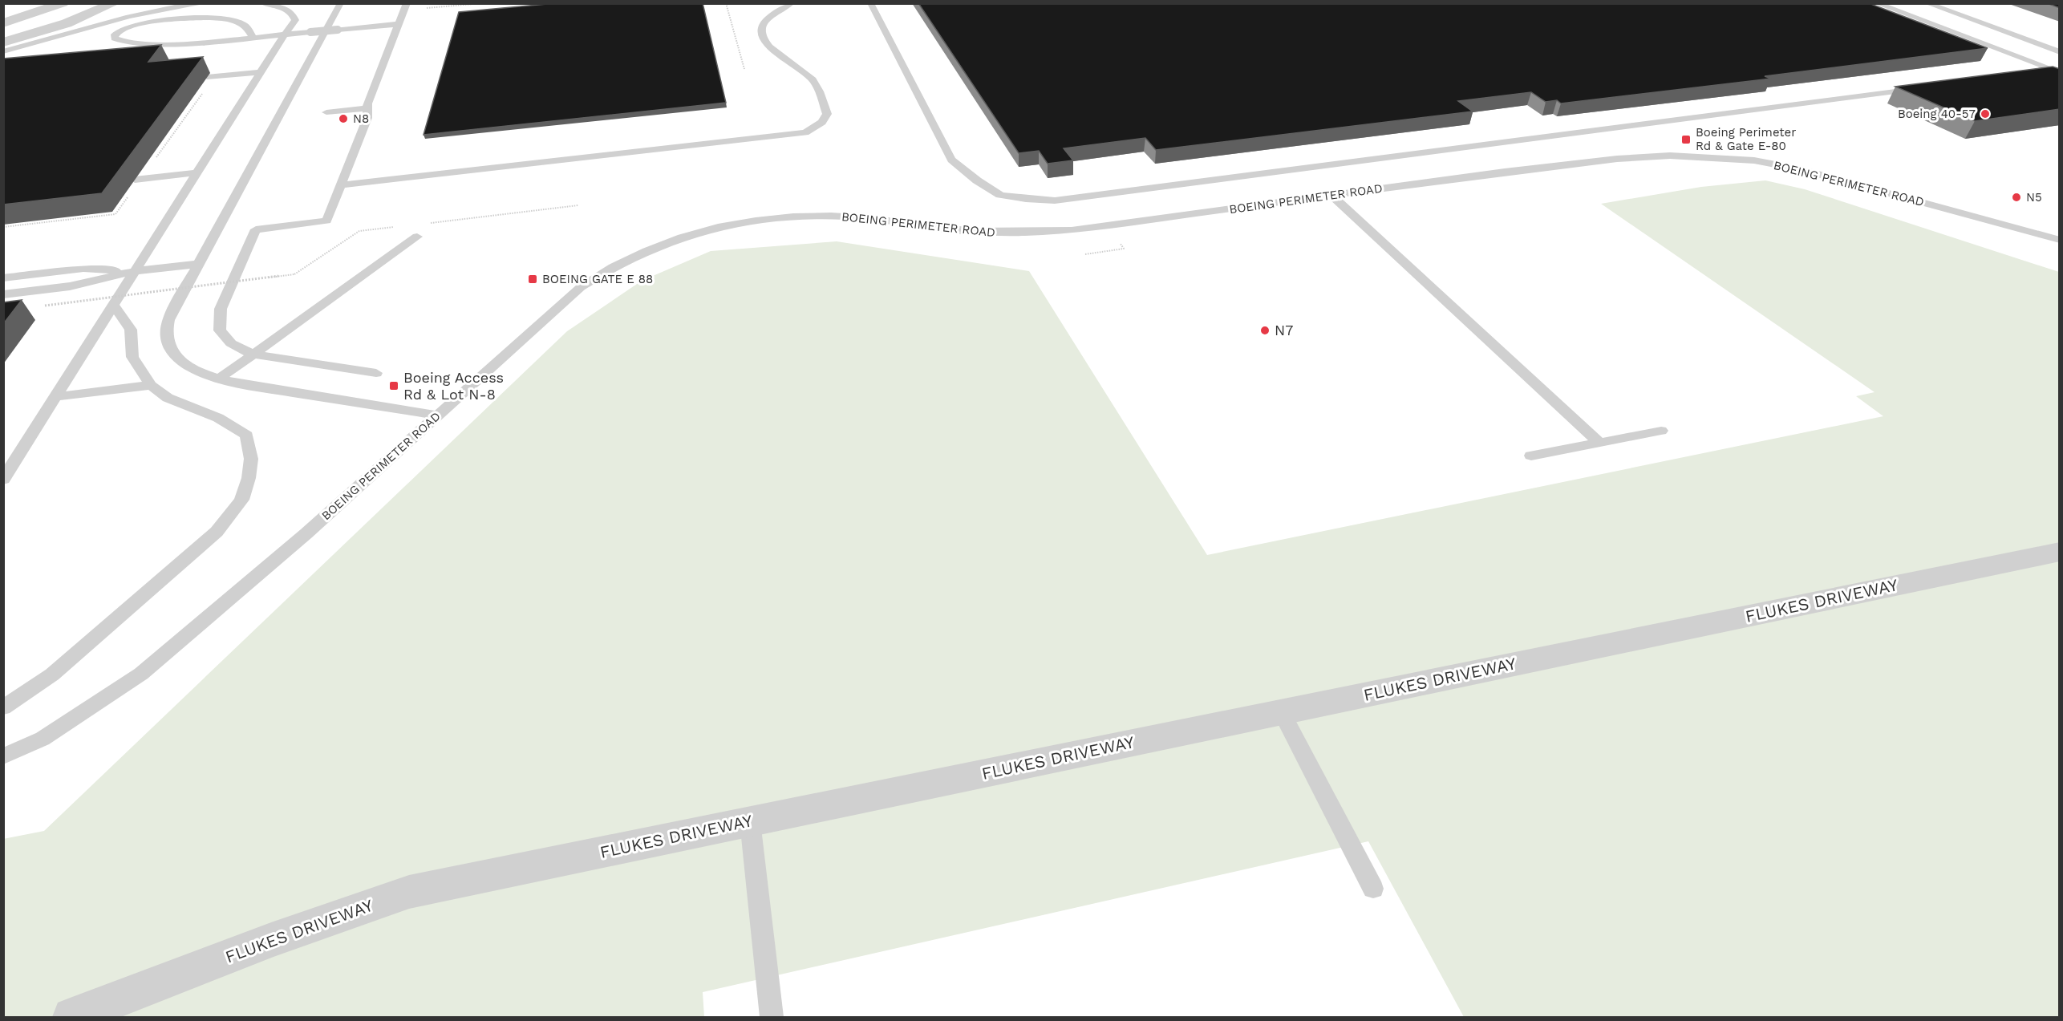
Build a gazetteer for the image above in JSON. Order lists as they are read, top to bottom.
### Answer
{
  "streets": {
    "street": ["FLUKES DRIVEWAY"],
    "lane": ["BOEING PERIMETER ROAD"]
  },
  "places": {
    "other": [
      "Boeing 40-57",
      "N8",
      "N5",
      "N7"
    ],
    "transit": ["Boeing Perimeter Rd & Gate E-80", "BOEING GATE E 88", "Boeing Access Rd & Lot N-8"]
  }
}
